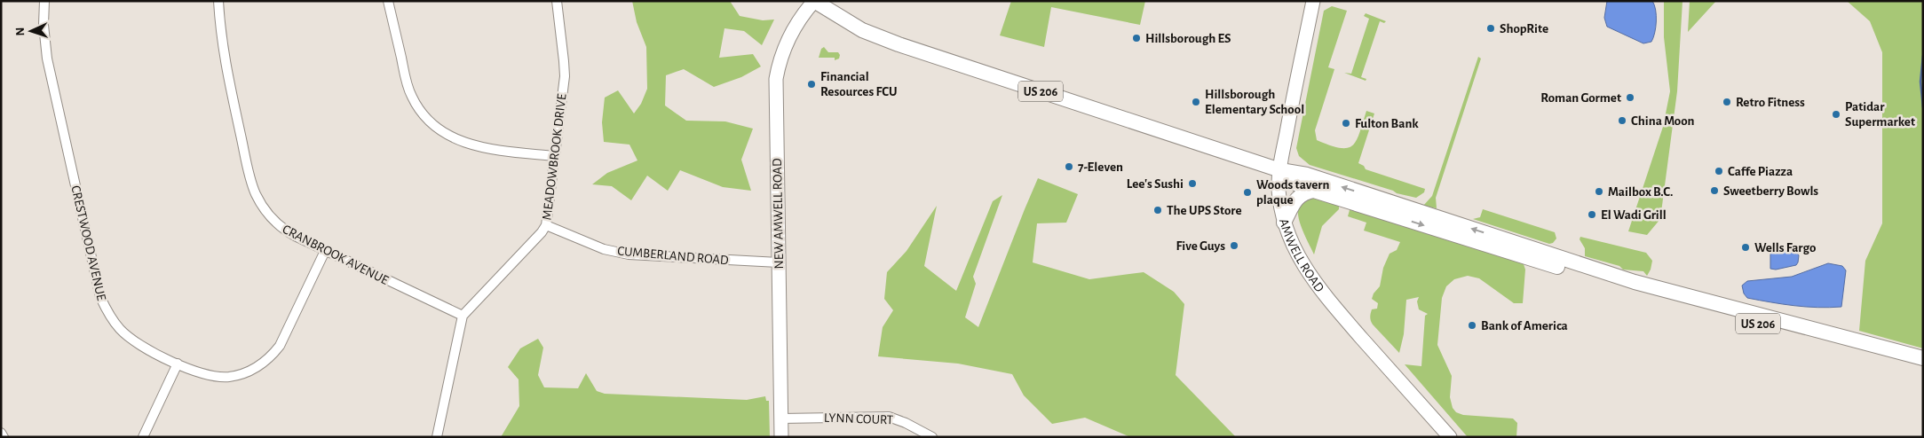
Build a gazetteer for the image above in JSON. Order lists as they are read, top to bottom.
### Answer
{
  "streets": {
    "main road": ["US 206", "NEW AMWELL ROAD", "AMWELL ROAD"],
    "street": [
      "MEADOWBROOK DRIVE",
      "CRESTWOOD AVENUE",
      "CRANBROOK AVENUE",
      "CUMBERLAND ROAD",
      "LYNN COURT"
    ]
  },
  "crossings": [
    ["US 206", "NEW AMWELL ROAD"],
    ["US 206", "AMWELL ROAD"],
    ["MEADOWBROOK DRIVE", "CRANBROOK AVENUE"],
    ["MEADOWBROOK DRIVE", "CUMBERLAND ROAD"],
    ["NEW AMWELL ROAD", "CUMBERLAND ROAD"],
    ["NEW AMWELL ROAD", "LYNN COURT"],
    ["CRESTWOOD AVENUE", "CRANBROOK AVENUE"]
  ],
  "places": [
    "ShopRite",
    "Hillsborough ES",
    "Financial Resources FCU",
    "Roman Gormet",
    "Hillsborough Elementary School",
    "Retro Fitness",
    "Patidar Supermarket",
    "China Moon",
    "Fulton Bank",
    "7-Eleven",
    "Caffe Piazza",
    "Lee's Sushi",
    "Sweetberry Bowls",
    "Mailbox B.C.",
    "Woods tavern plaque",
    "The UPS Store",
    "El Wadi Grill",
    "Five Guys",
    "Wells Fargo",
    "Bank of America"
  ],
  "north": "left"
}
